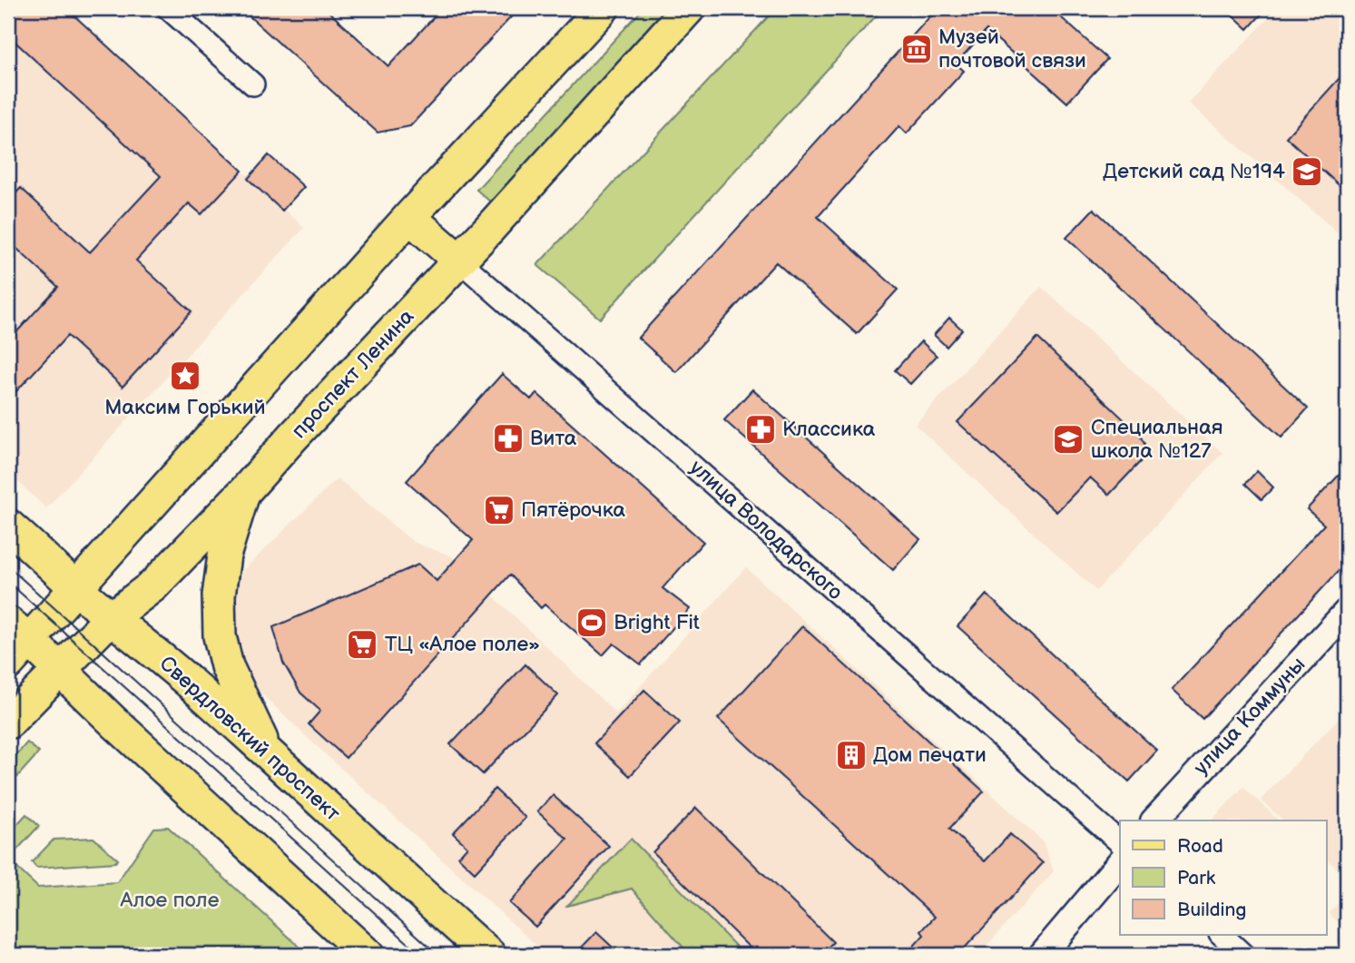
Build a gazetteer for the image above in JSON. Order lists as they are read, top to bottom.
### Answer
{
  "streets": {
    "main road": ["проспект Ленина", "улица Володарского", "Свердловский проспект"],
    "street": ["улица Коммуны"]
  },
  "crossings": [
    ["проспект Ленина", "улица Володарского"],
    ["проспект Ленина", "Свердловский проспект"]
  ],
  "parks": ["Алое поле"],
  "places": {
    "museum": ["Музей почтовой связи"],
    "school or university": ["Детский сад №194", "Специальная школа №127"],
    "place": ["Максим Горький"],
    "pharmacy": ["Классика", "Вита"],
    "supermarket": ["Пятёрочка", "ТЦ «Алое поле»"],
    "sports": ["Bright Fit"],
    "building": ["Дом печати"]
  },
  "legend": ["Road", "Park", "Building"]
}
